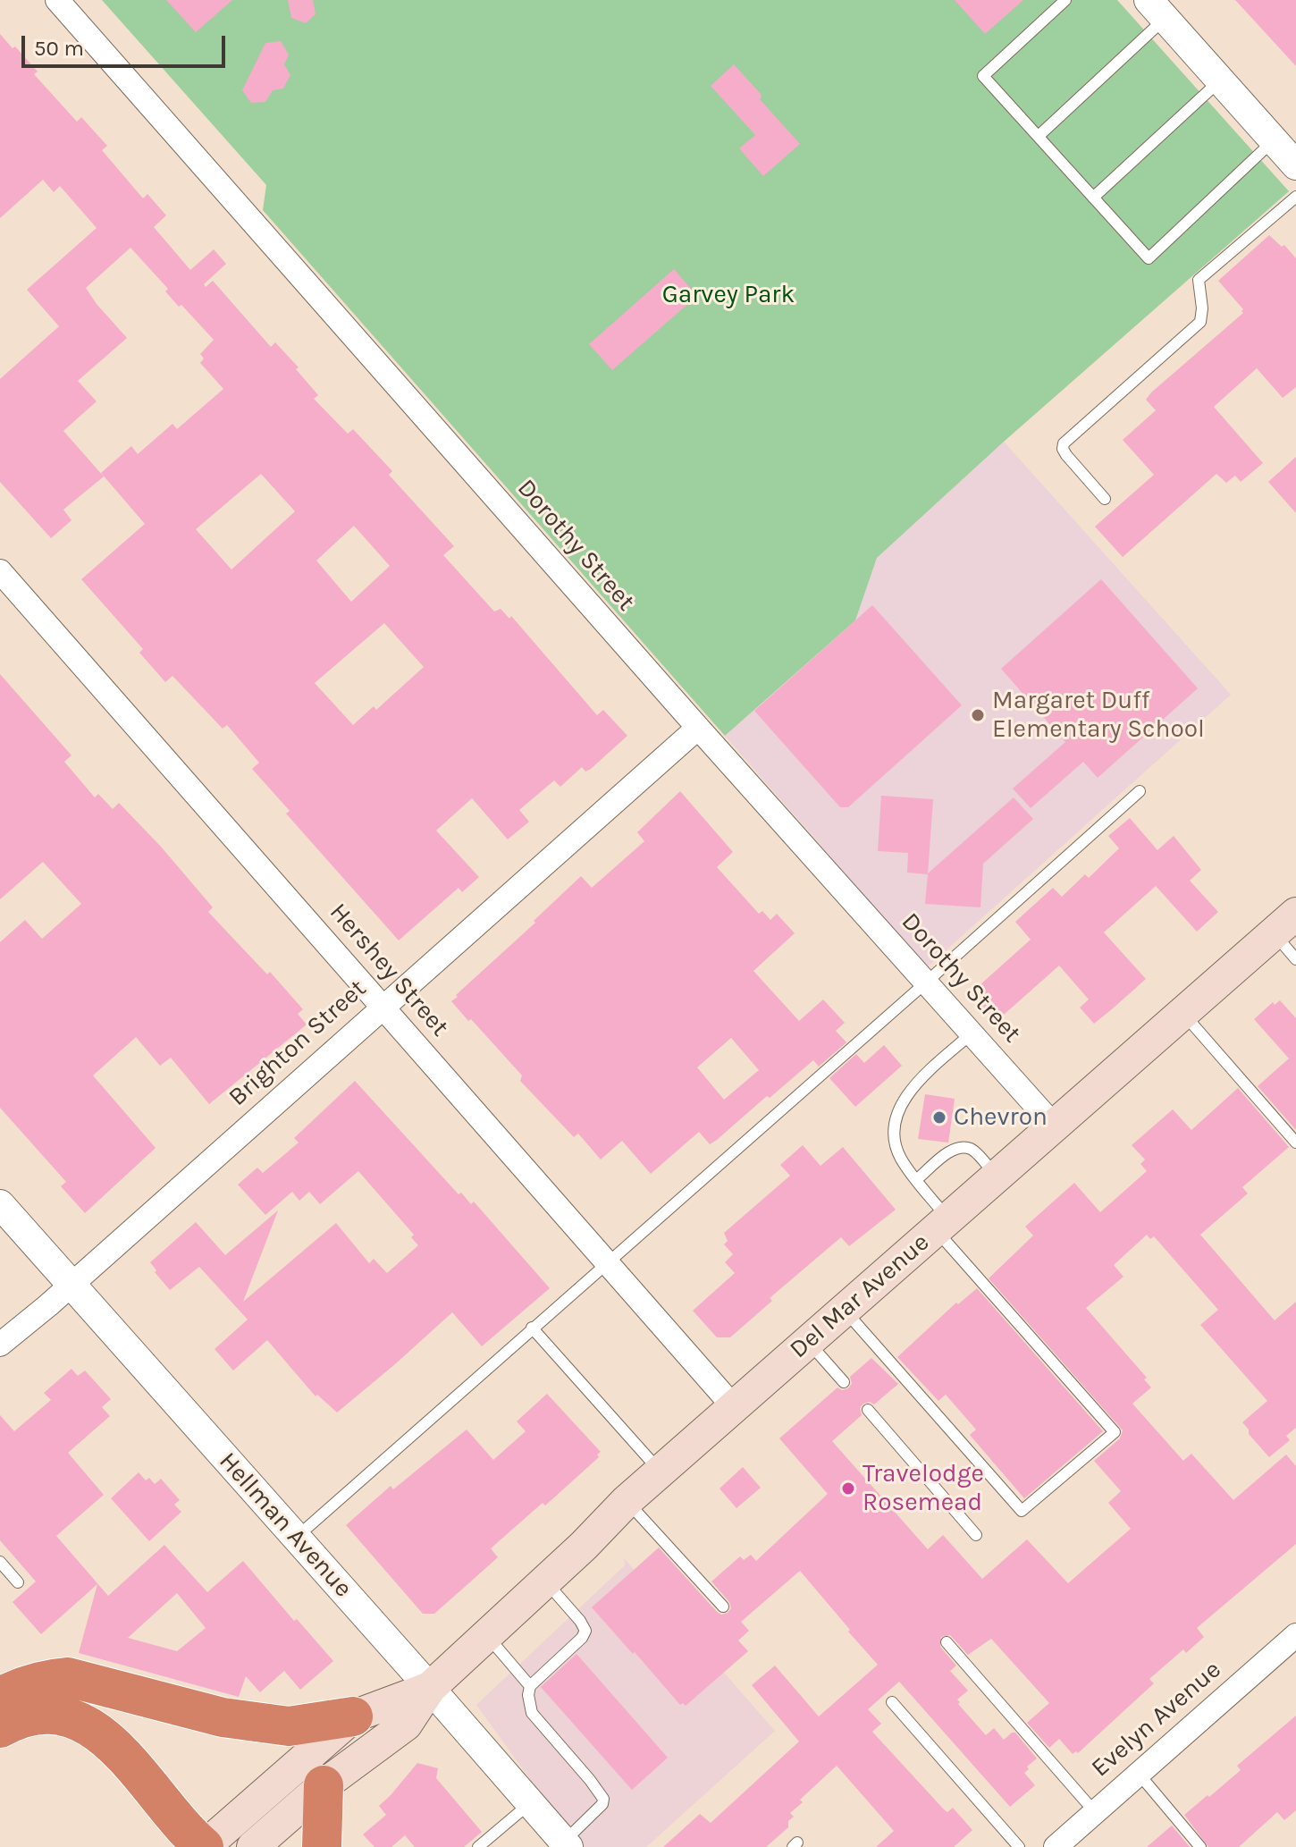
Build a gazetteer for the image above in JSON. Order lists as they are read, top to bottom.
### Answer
{
  "streets": {
    "main road": ["Del Mar Avenue"],
    "street": [
      "Dorothy Street",
      "Hershey Street",
      "Brighton Street",
      "Hellman Avenue",
      "Evelyn Avenue"
    ]
  },
  "crossings": [
    ["Dorothy Street", "Brighton Street"],
    ["Dorothy Street", "Del Mar Avenue"],
    ["Hershey Street", "Brighton Street"],
    ["Hershey Street", "Del Mar Avenue"],
    ["Brighton Street", "Hellman Avenue"],
    ["Del Mar Avenue", "Hellman Avenue"]
  ],
  "parks": ["Garvey Park"],
  "places": ["Margaret Duff Elementary School", "Chevron", "Travelodge Rosemead"],
  "scale_bar": "50 m"
}
